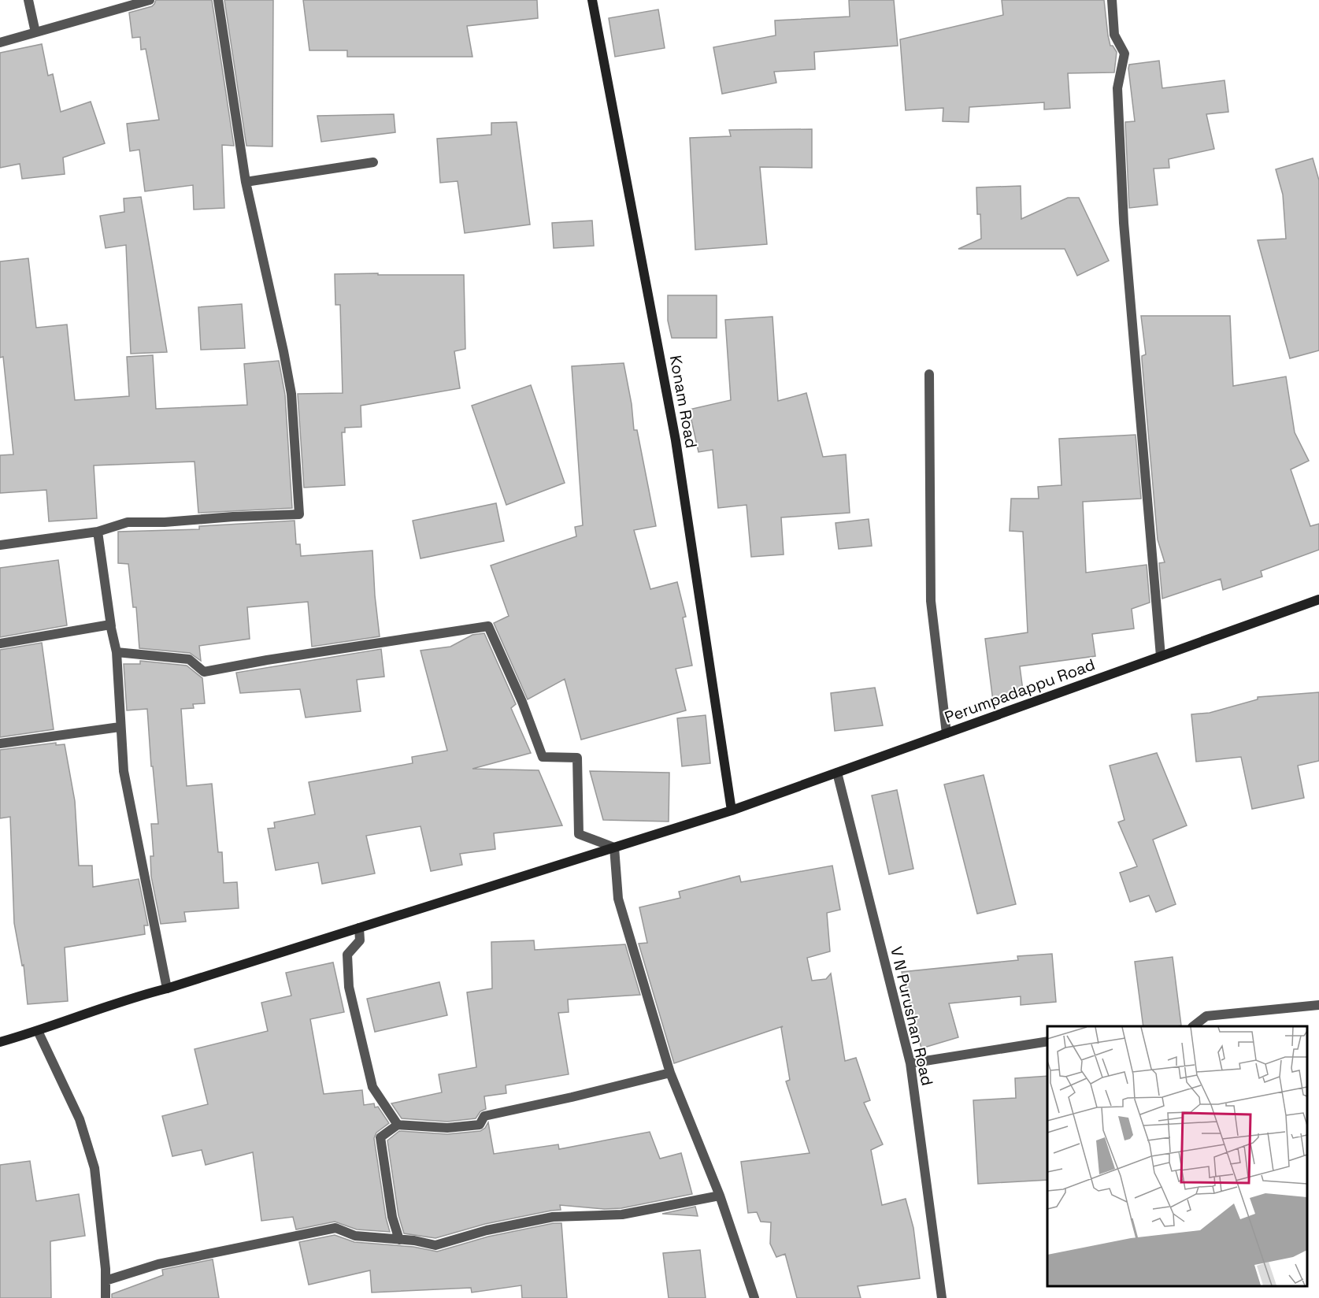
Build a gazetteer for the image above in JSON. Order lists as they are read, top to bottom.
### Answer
{
  "streets": {
    "main road": ["Konam Road", "Perumpadappu Road"],
    "street": ["V N Purushan Road"]
  },
  "crossings": [
    ["Konam Road", "Perumpadappu Road"],
    ["Perumpadappu Road", "V N Purushan Road"]
  ]
}
